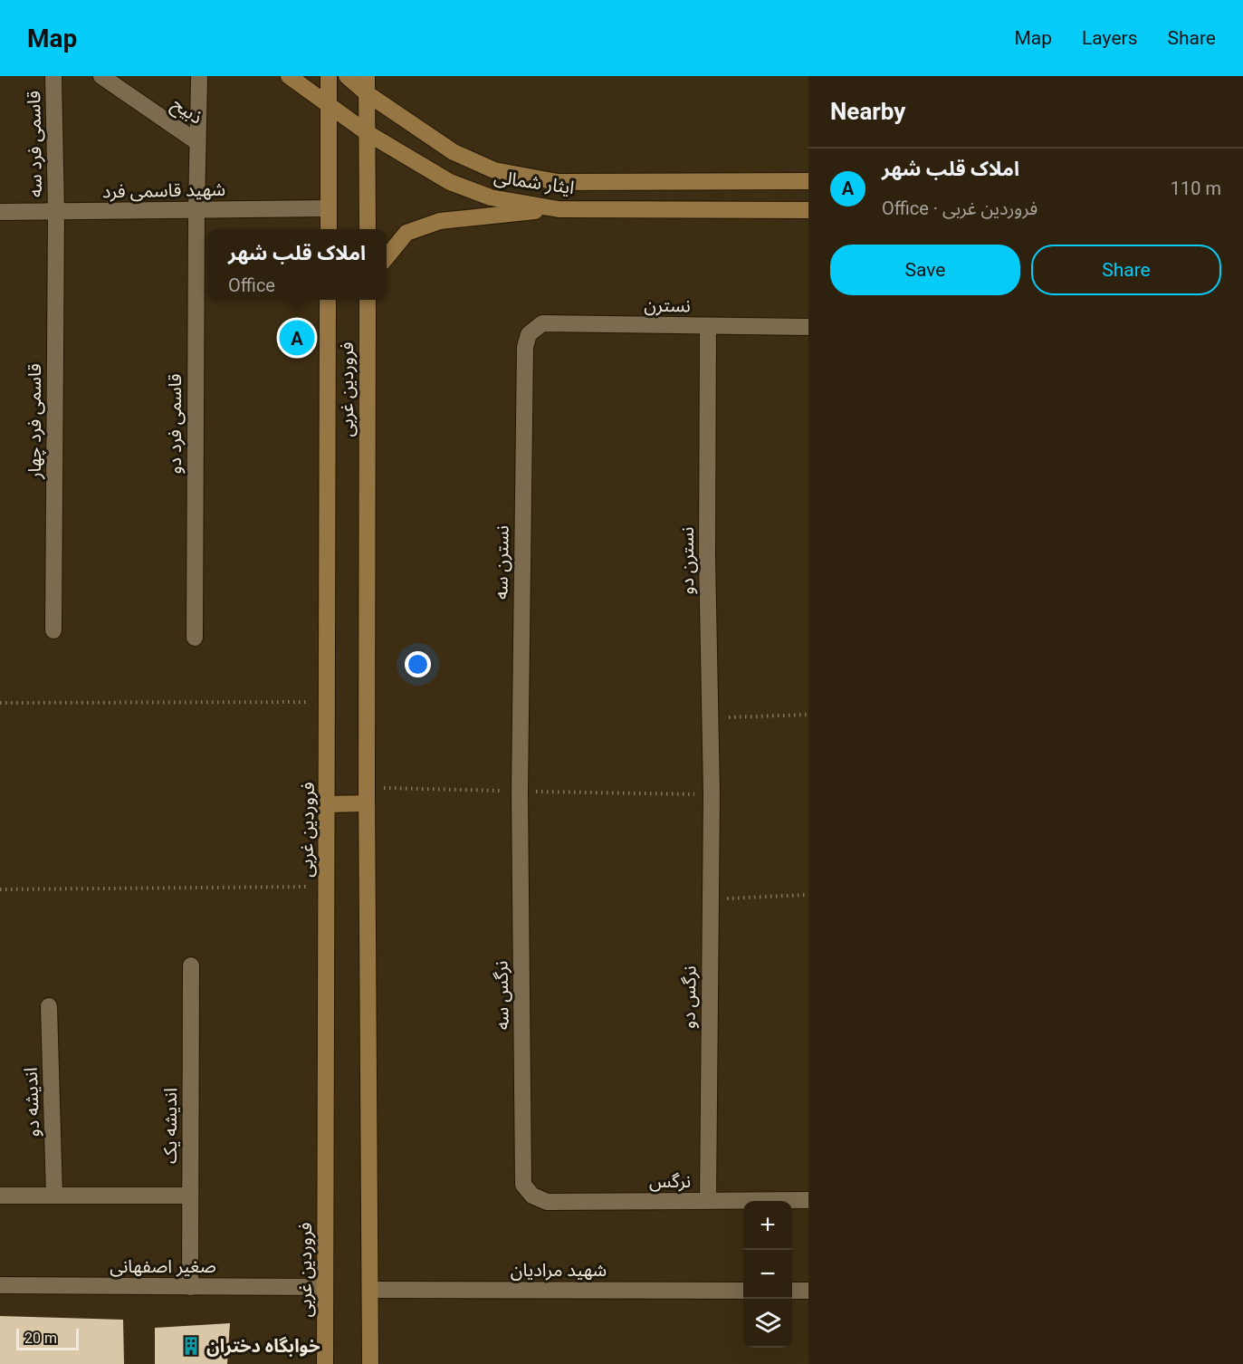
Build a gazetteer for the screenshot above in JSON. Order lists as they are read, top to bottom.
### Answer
{
  "streets": {
    "main road": ["ایثار شمالی", "فروردین غربی"],
    "street": [
      "ذبیح",
      "قاسمی فرد سه",
      "شهید قاسمی فرد",
      "نسترن",
      "قاسمی فرد چهار",
      "قاسمی فرد دو",
      "نسترن دو",
      "نسترن سه",
      "نرگس سه",
      "نرگس دو",
      "اندیشه دو",
      "اندیشه یک",
      "نرگس",
      "صغیر اصفهانی",
      "شهید مرادیان"
    ]
  },
  "crossings": [
    ["ذبیح", "قاسمی فرد دو"],
    ["قاسمی فرد سه", "شهید قاسمی فرد"],
    ["قاسمی فرد سه", "قاسمی فرد چهار"],
    ["شهید قاسمی فرد", "قاسمی فرد چهار"],
    ["شهید قاسمی فرد", "قاسمی فرد دو"],
    ["نسترن", "نسترن دو"],
    ["نسترن", "نسترن سه"],
    ["فروردین غربی", "صغیر اصفهانی"],
    ["فروردین غربی", "شهید مرادیان"],
    ["نسترن دو", "نرگس دو"],
    ["نسترن سه", "نرگس سه"],
    ["نرگس سه", "نرگس"],
    ["نرگس دو", "نرگس"],
    ["اندیشه یک", "صغیر اصفهانی"]
  ],
  "places": {
    "building": ["خوابگاه دختران"]
  },
  "scale_bar": "20 m",
  "page": {
    "header": "Map",
    "nav": ["Map", "Layers", "Share"],
    "heading": "Nearby",
    "list": [
      {
        "mark": "A",
        "name": "املاک قلب شهر",
        "note": "Office · فروردین غربی",
        "value": "110 m"
      }
    ],
    "buttons": ["Save", "Share"],
    "popup": ["املاک قلب شهر", "Office"],
    "pins": "A",
    "map_buttons": ["+", "−"],
    "scale": "20 m"
  }
}
